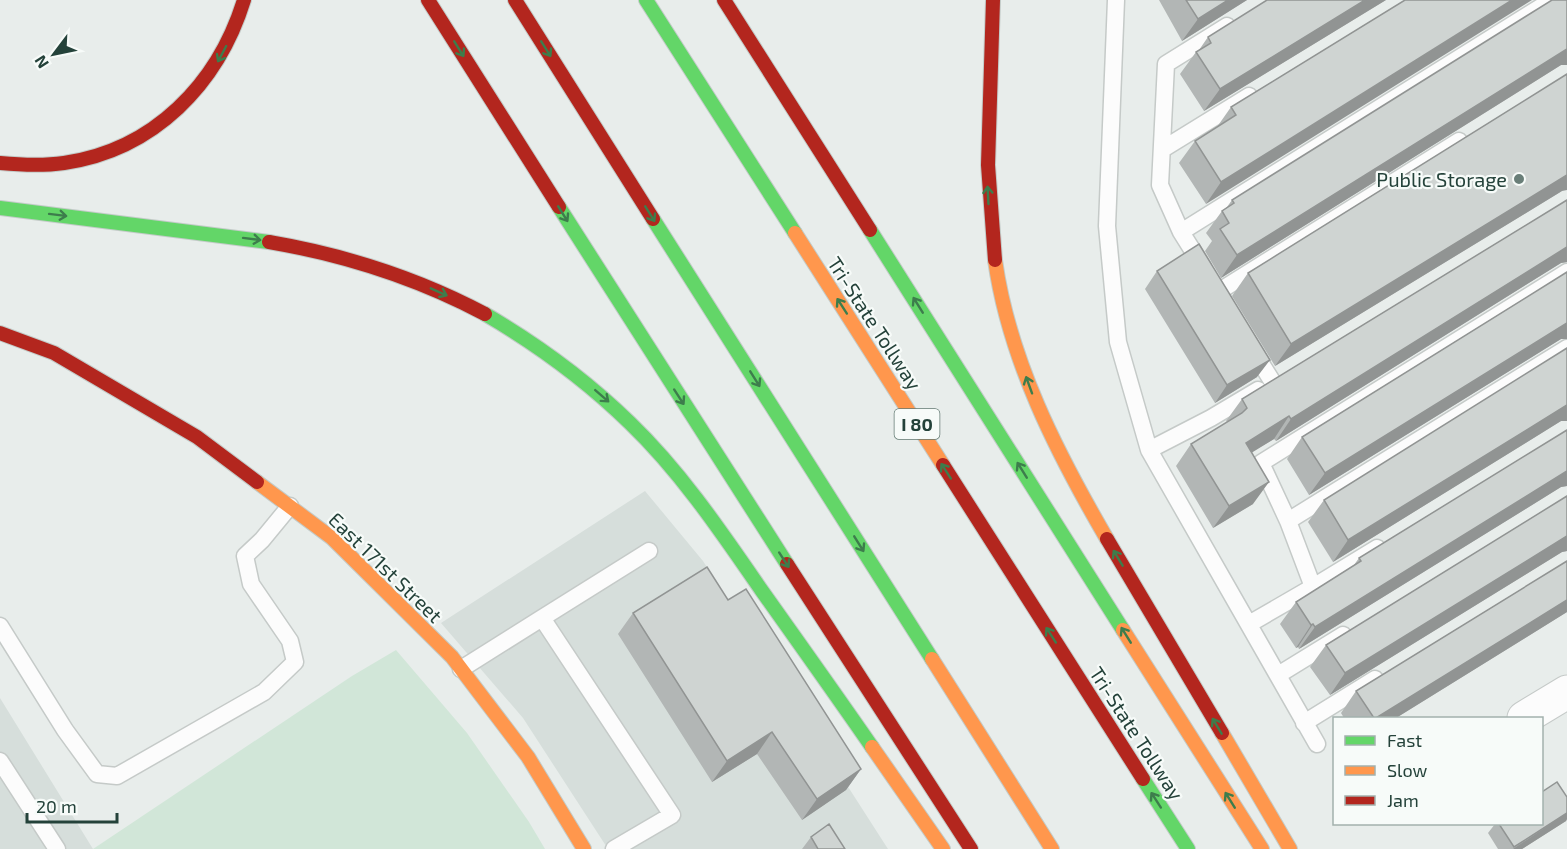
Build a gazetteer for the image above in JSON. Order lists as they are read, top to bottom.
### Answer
{
  "streets": {
    "main road": ["Tri-State Tollway", "I 80", "East 171st Street"]
  },
  "places": ["Public Storage"],
  "legend": ["Fast", "Slow", "Jam"],
  "scale_bar": "20 m",
  "north": "bottom left"
}
